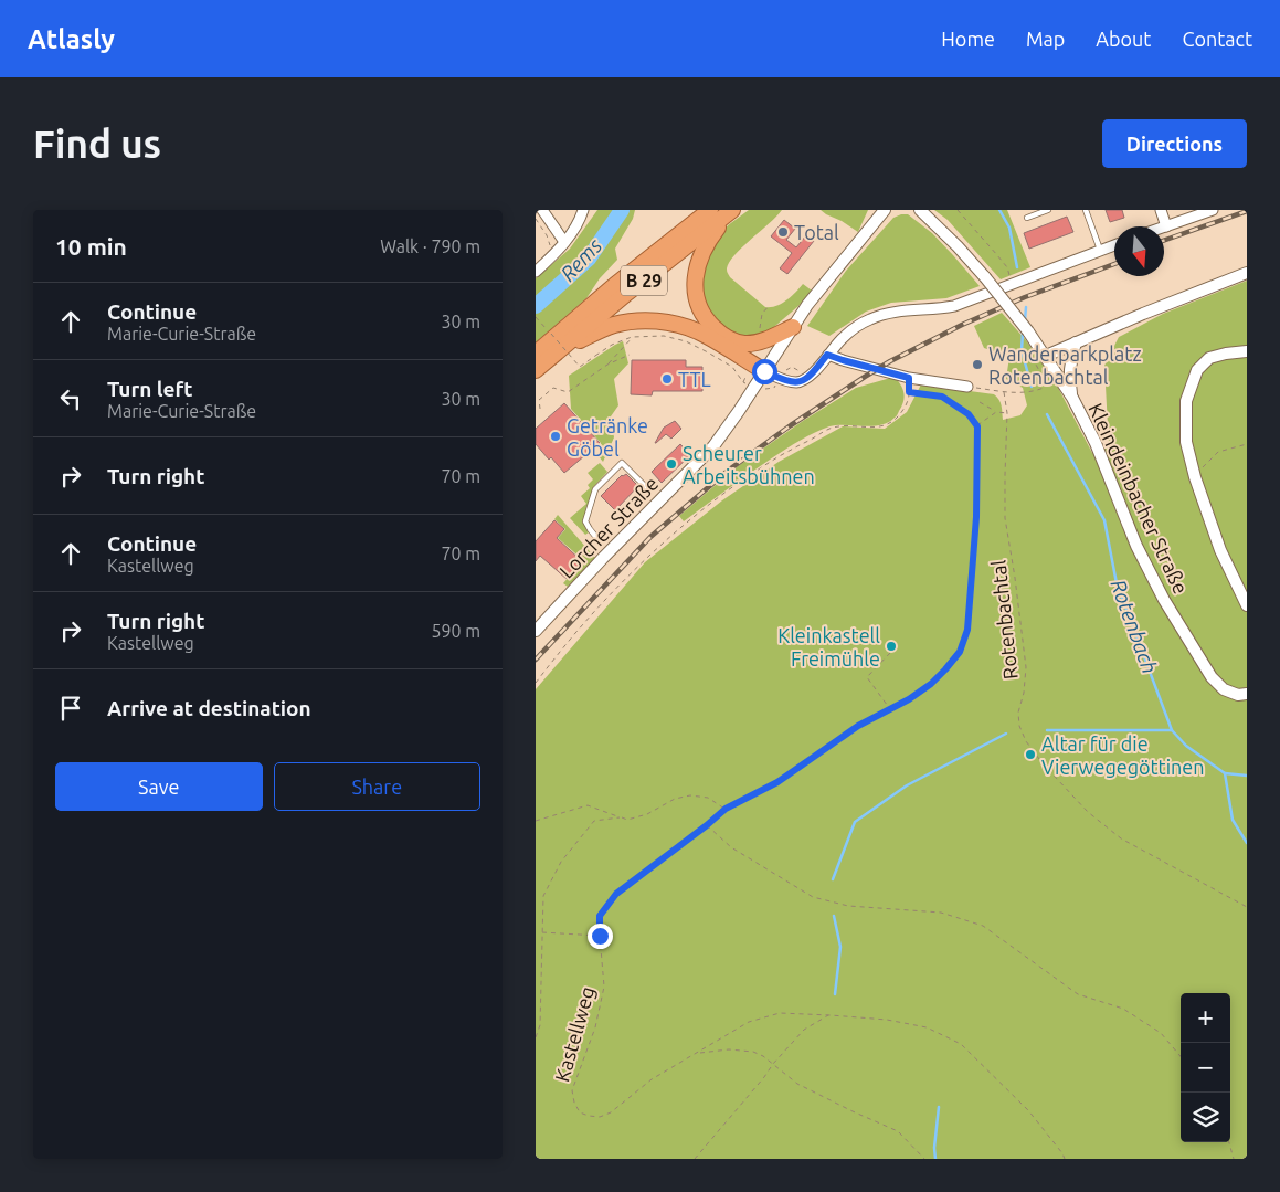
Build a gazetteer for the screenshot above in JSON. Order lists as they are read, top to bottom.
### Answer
{
  "streets": {
    "highway": ["B 29"],
    "street": ["Kleindeinbacher Straße", "Lorcher Straße"],
    "path": ["Rotenbachtal", "Kastellweg"]
  },
  "water": ["Rems", "Rotenbach"],
  "places": [
    "Total",
    "Wanderparkplatz Rotenbachtal",
    "TTL",
    "Getränke Göbel",
    "Scheurer Arbeitsbühnen",
    "Kleinkastell Freimühle",
    "Altar für die Vierwegegöttinen"
  ],
  "north": "bottom",
  "page": {
    "header": "Atlasly",
    "nav": [
      "Home",
      "Map",
      "About",
      "Contact"
    ],
    "buttons": [
      "Directions",
      ["Save", "Share"]
    ],
    "title": "Find us",
    "heading": ["10 min", "Walk · 790 m"],
    "list": [
      ["Continue", "Marie-Curie-Straße", "30 m"],
      ["Turn left", "Marie-Curie-Straße", "30 m"],
      ["Turn right", "70 m"],
      ["Continue", "Kastellweg", "70 m"],
      ["Turn right", "Kastellweg", "590 m"],
      "Arrive at destination"
    ],
    "map_buttons": ["+", "−"]
  }
}
